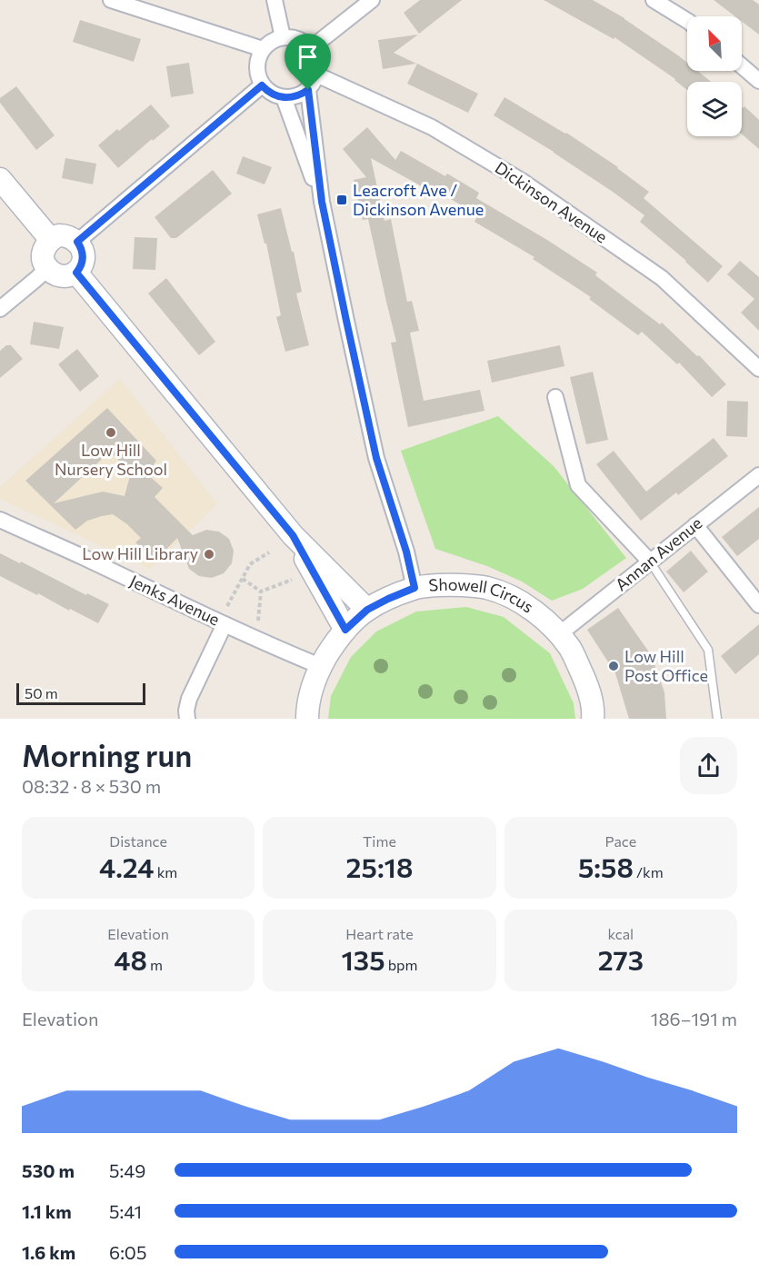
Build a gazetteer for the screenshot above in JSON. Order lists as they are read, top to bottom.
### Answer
{
  "streets": {
    "street": [
      "Dickinson Avenue",
      "Annan Avenue",
      "Jenks Avenue",
      "Showell Circus"
    ]
  },
  "crossings": [
    ["Annan Avenue", "Showell Circus"],
    ["Jenks Avenue", "Showell Circus"]
  ],
  "places": {
    "transit": ["Leacroft Ave / Dickinson Avenue"],
    "other": ["Low Hill Nursery School", "Low Hill Library", "Low Hill Post Office"]
  },
  "scale_bar": "50 m",
  "north": "top left",
  "page": {
    "scale": "50 m",
    "heading": ["Morning run", "08:32 · 8 × 530 m"],
    "stats": [
      ["Distance", "4.24 km"],
      ["Time", "25:18"],
      ["Pace", "5:58 /km"],
      ["Elevation", "48 m"],
      ["Heart rate", "135 bpm"],
      ["kcal", "273"]
    ],
    "chart": ["Elevation", "186–191 m"],
    "list": [
      {
        "name": "530 m",
        "note": "5:49"
      },
      {
        "name": "1.1 km",
        "note": "5:41"
      },
      {
        "name": "1.6 km",
        "note": "6:05"
      }
    ]
  }
}
